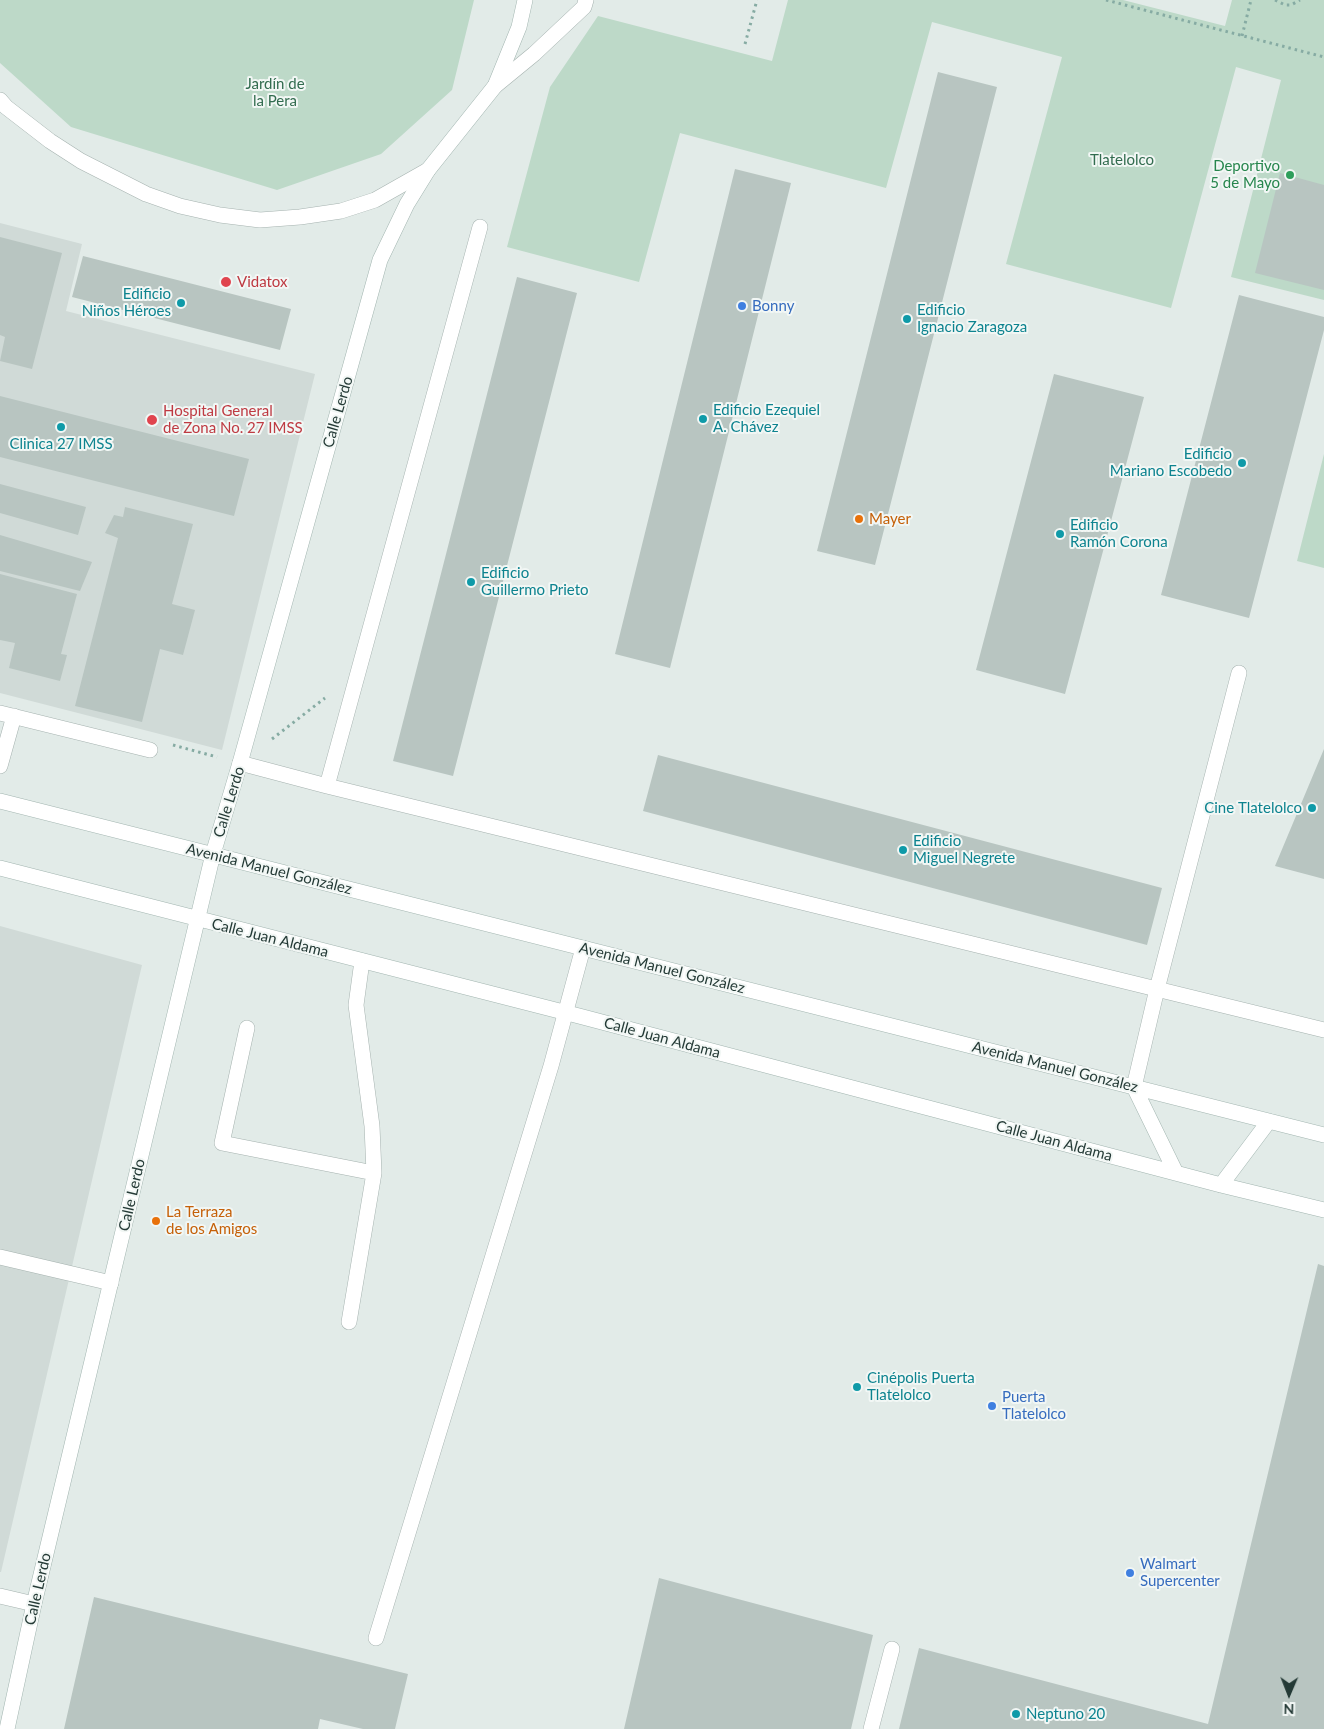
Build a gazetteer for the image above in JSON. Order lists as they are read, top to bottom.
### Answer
{
  "streets": {
    "street": ["Calle Lerdo", "Avenida Manuel González", "Calle Juan Aldama"]
  },
  "crossings": [
    ["Calle Lerdo", "Avenida Manuel González"],
    ["Calle Lerdo", "Calle Juan Aldama"]
  ],
  "parks": ["Jardín de la Pera", "Tlatelolco"],
  "places": [
    "Deportivo 5 de Mayo",
    "Vidatox",
    "Edificio Niños Héroes",
    "Bonny",
    "Edificio Ignacio Zaragoza",
    "Edificio Ezequiel A. Chávez",
    "Hospital General de Zona No. 27 IMSS",
    "Clinica 27 IMSS",
    "Edificio Mariano Escobedo",
    "Mayer",
    "Edificio Ramón Corona",
    "Edificio Guillermo Prieto",
    "Cine Tlatelolco",
    "Edificio Miguel Negrete",
    "La Terraza de los Amigos",
    "Cinépolis Puerta Tlatelolco",
    "Puerta Tlatelolco",
    "Walmart Supercenter",
    "Neptuno 20"
  ],
  "north": "bottom"
}
